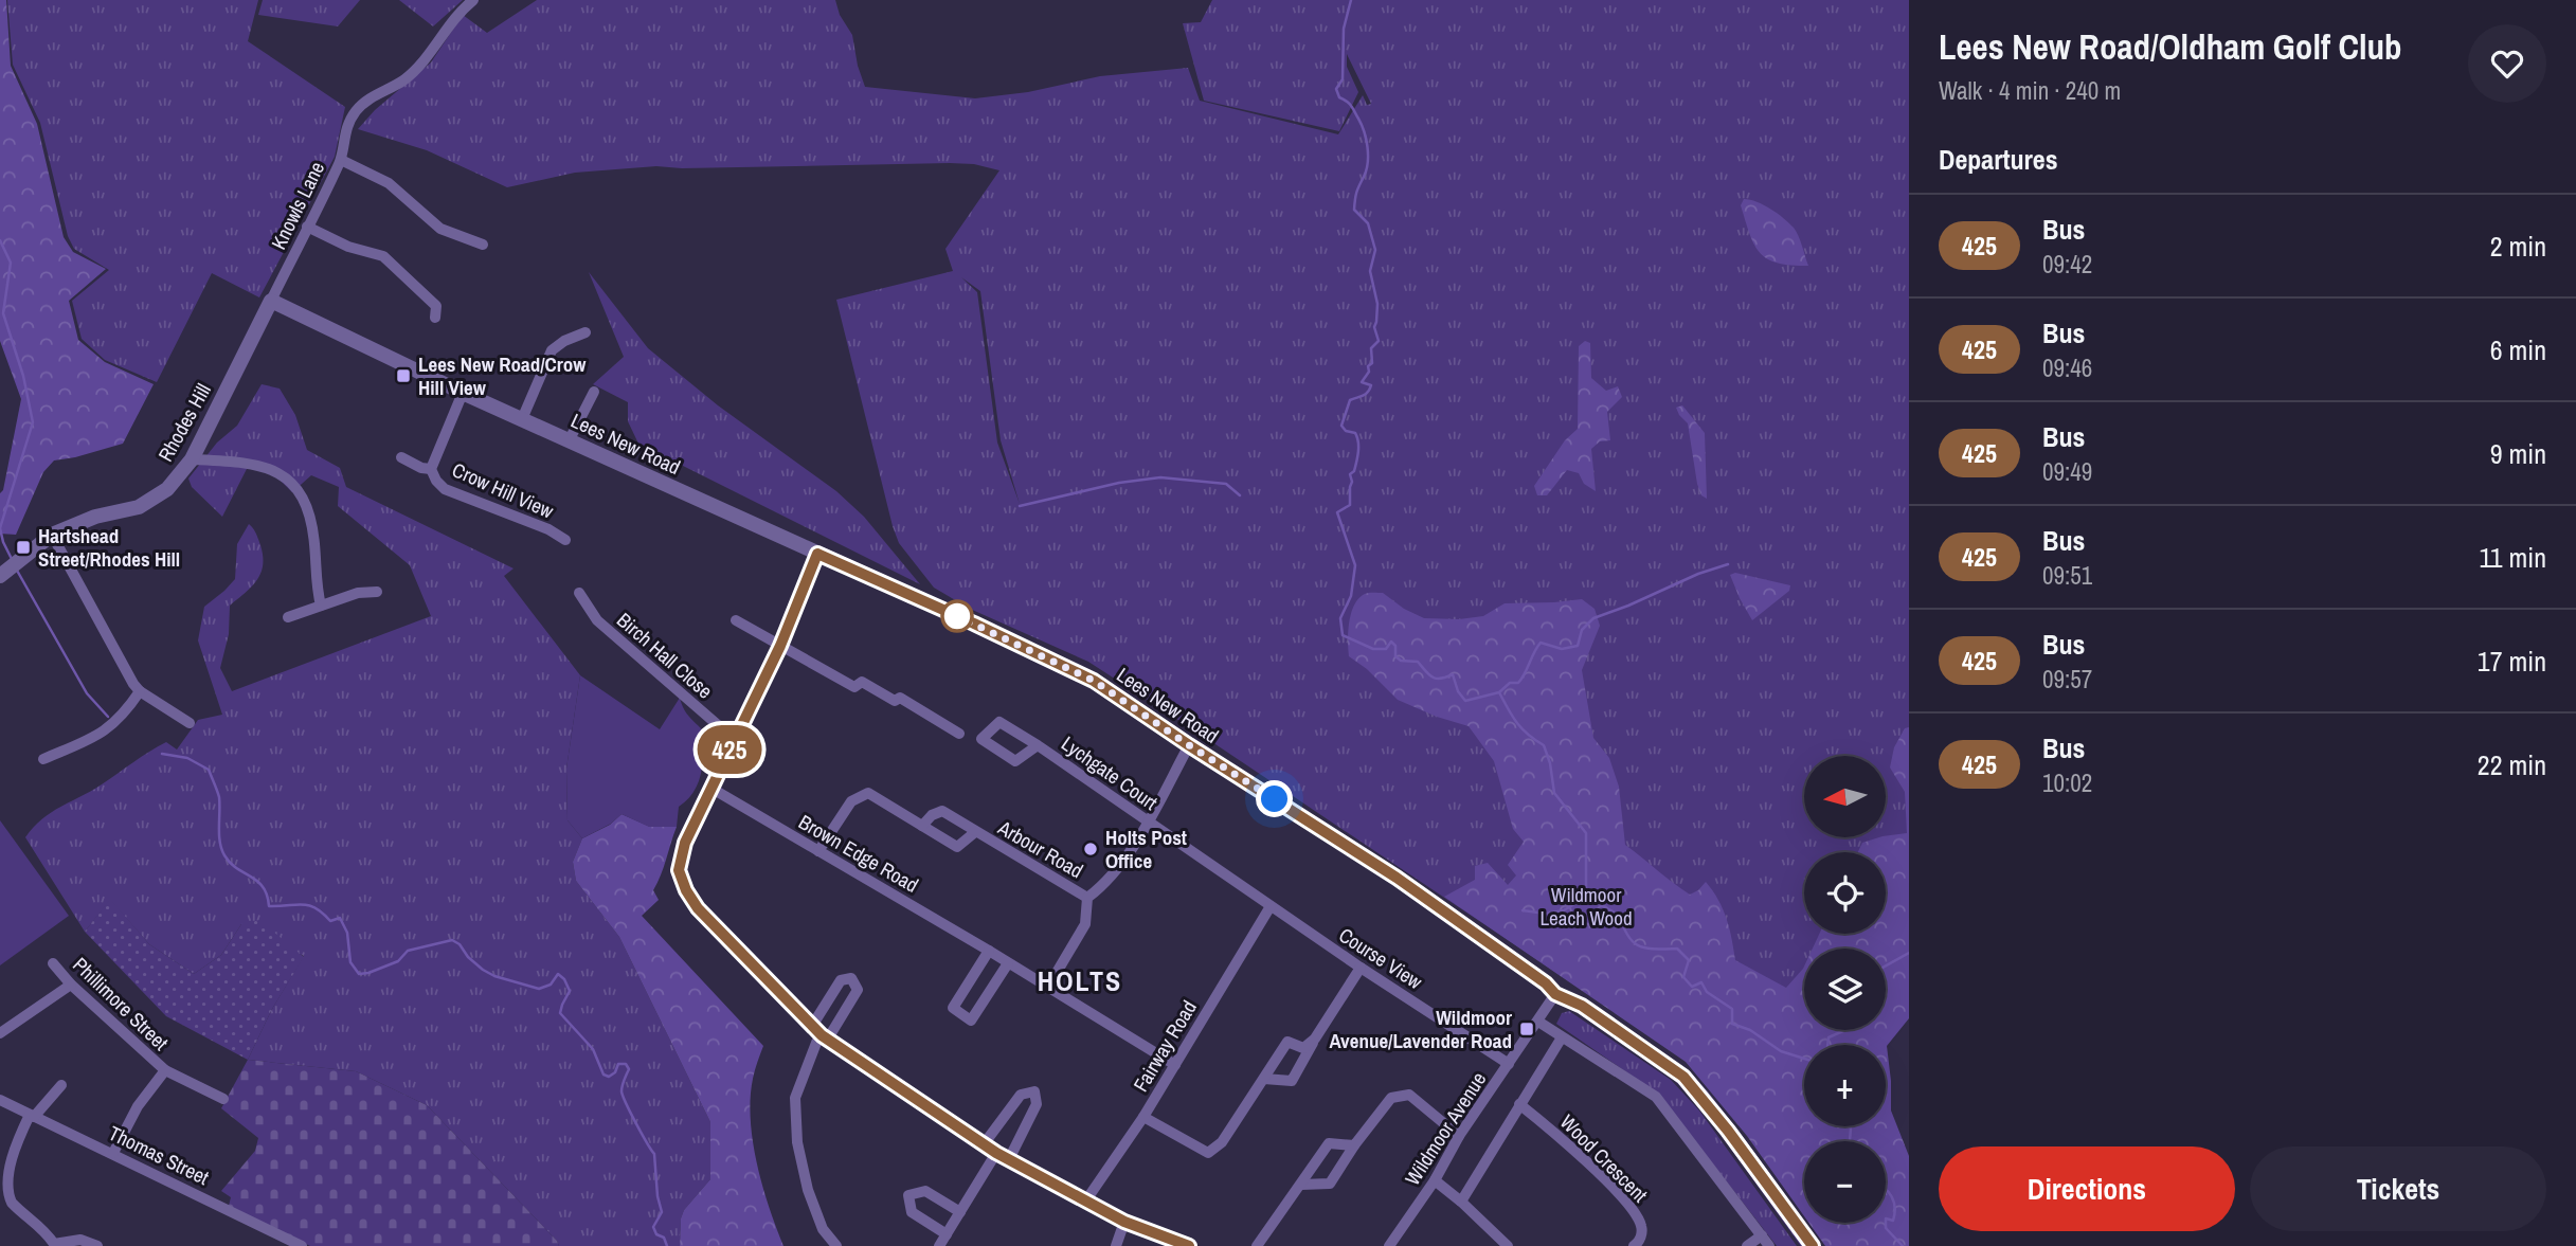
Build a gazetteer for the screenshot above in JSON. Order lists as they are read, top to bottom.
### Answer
{
  "streets": {
    "street": [
      "Knowls Lane",
      "Rhodes Hill",
      "Lees New Road",
      "Crow Hill View",
      "Birch Hall Close",
      "Lychgate Court",
      "Arbour Road",
      "Brown Edge Road",
      "Course View",
      "Phillimore Street",
      "Fairway Road",
      "Wildmoor Avenue",
      "Thomas Street",
      "Wood Crescent"
    ]
  },
  "crossings": [
    ["Knowls Lane", "Rhodes Hill"],
    ["Knowls Lane", "Lees New Road"],
    ["Rhodes Hill", "Lees New Road"],
    ["Lees New Road", "Crow Hill View"],
    ["Lees New Road", "Wildmoor Avenue"],
    ["Lychgate Court", "Course View"],
    ["Lychgate Court", "Fairway Road"],
    ["Arbour Road", "Brown Edge Road"],
    ["Brown Edge Road", "Fairway Road"],
    ["Course View", "Fairway Road"],
    ["Course View", "Wildmoor Avenue"],
    ["Phillimore Street", "Thomas Street"]
  ],
  "districts": ["HOLTS"],
  "parks": ["Wildmoor Leach Wood"],
  "places": {
    "transit": ["Lees New Road/Crow Hill View", "Hartshead Street/Rhodes Hill", "Wildmoor Avenue/Lavender Road"],
    "other": ["Holts Post Office"]
  },
  "lines": ["bus line 425"],
  "north": "left",
  "page": {
    "on_map": "425",
    "heading": [
      ["Lees New Road/Oldham Golf Club", "Walk · 4 min · 240 m"],
      "Departures"
    ],
    "list": [
      {
        "mark": "425",
        "name": "Bus",
        "note": "09:42",
        "value": "2 min"
      },
      {
        "mark": "425",
        "name": "Bus",
        "note": "09:46",
        "value": "6 min"
      },
      {
        "mark": "425",
        "name": "Bus",
        "note": "09:49",
        "value": "9 min"
      },
      {
        "mark": "425",
        "name": "Bus",
        "note": "09:51",
        "value": "11 min"
      },
      {
        "mark": "425",
        "name": "Bus",
        "note": "09:57",
        "value": "17 min"
      },
      {
        "mark": "425",
        "name": "Bus",
        "note": "10:02",
        "value": "22 min"
      }
    ],
    "map_buttons": ["+", "−"],
    "buttons": ["Directions", "Tickets"]
  }
}
